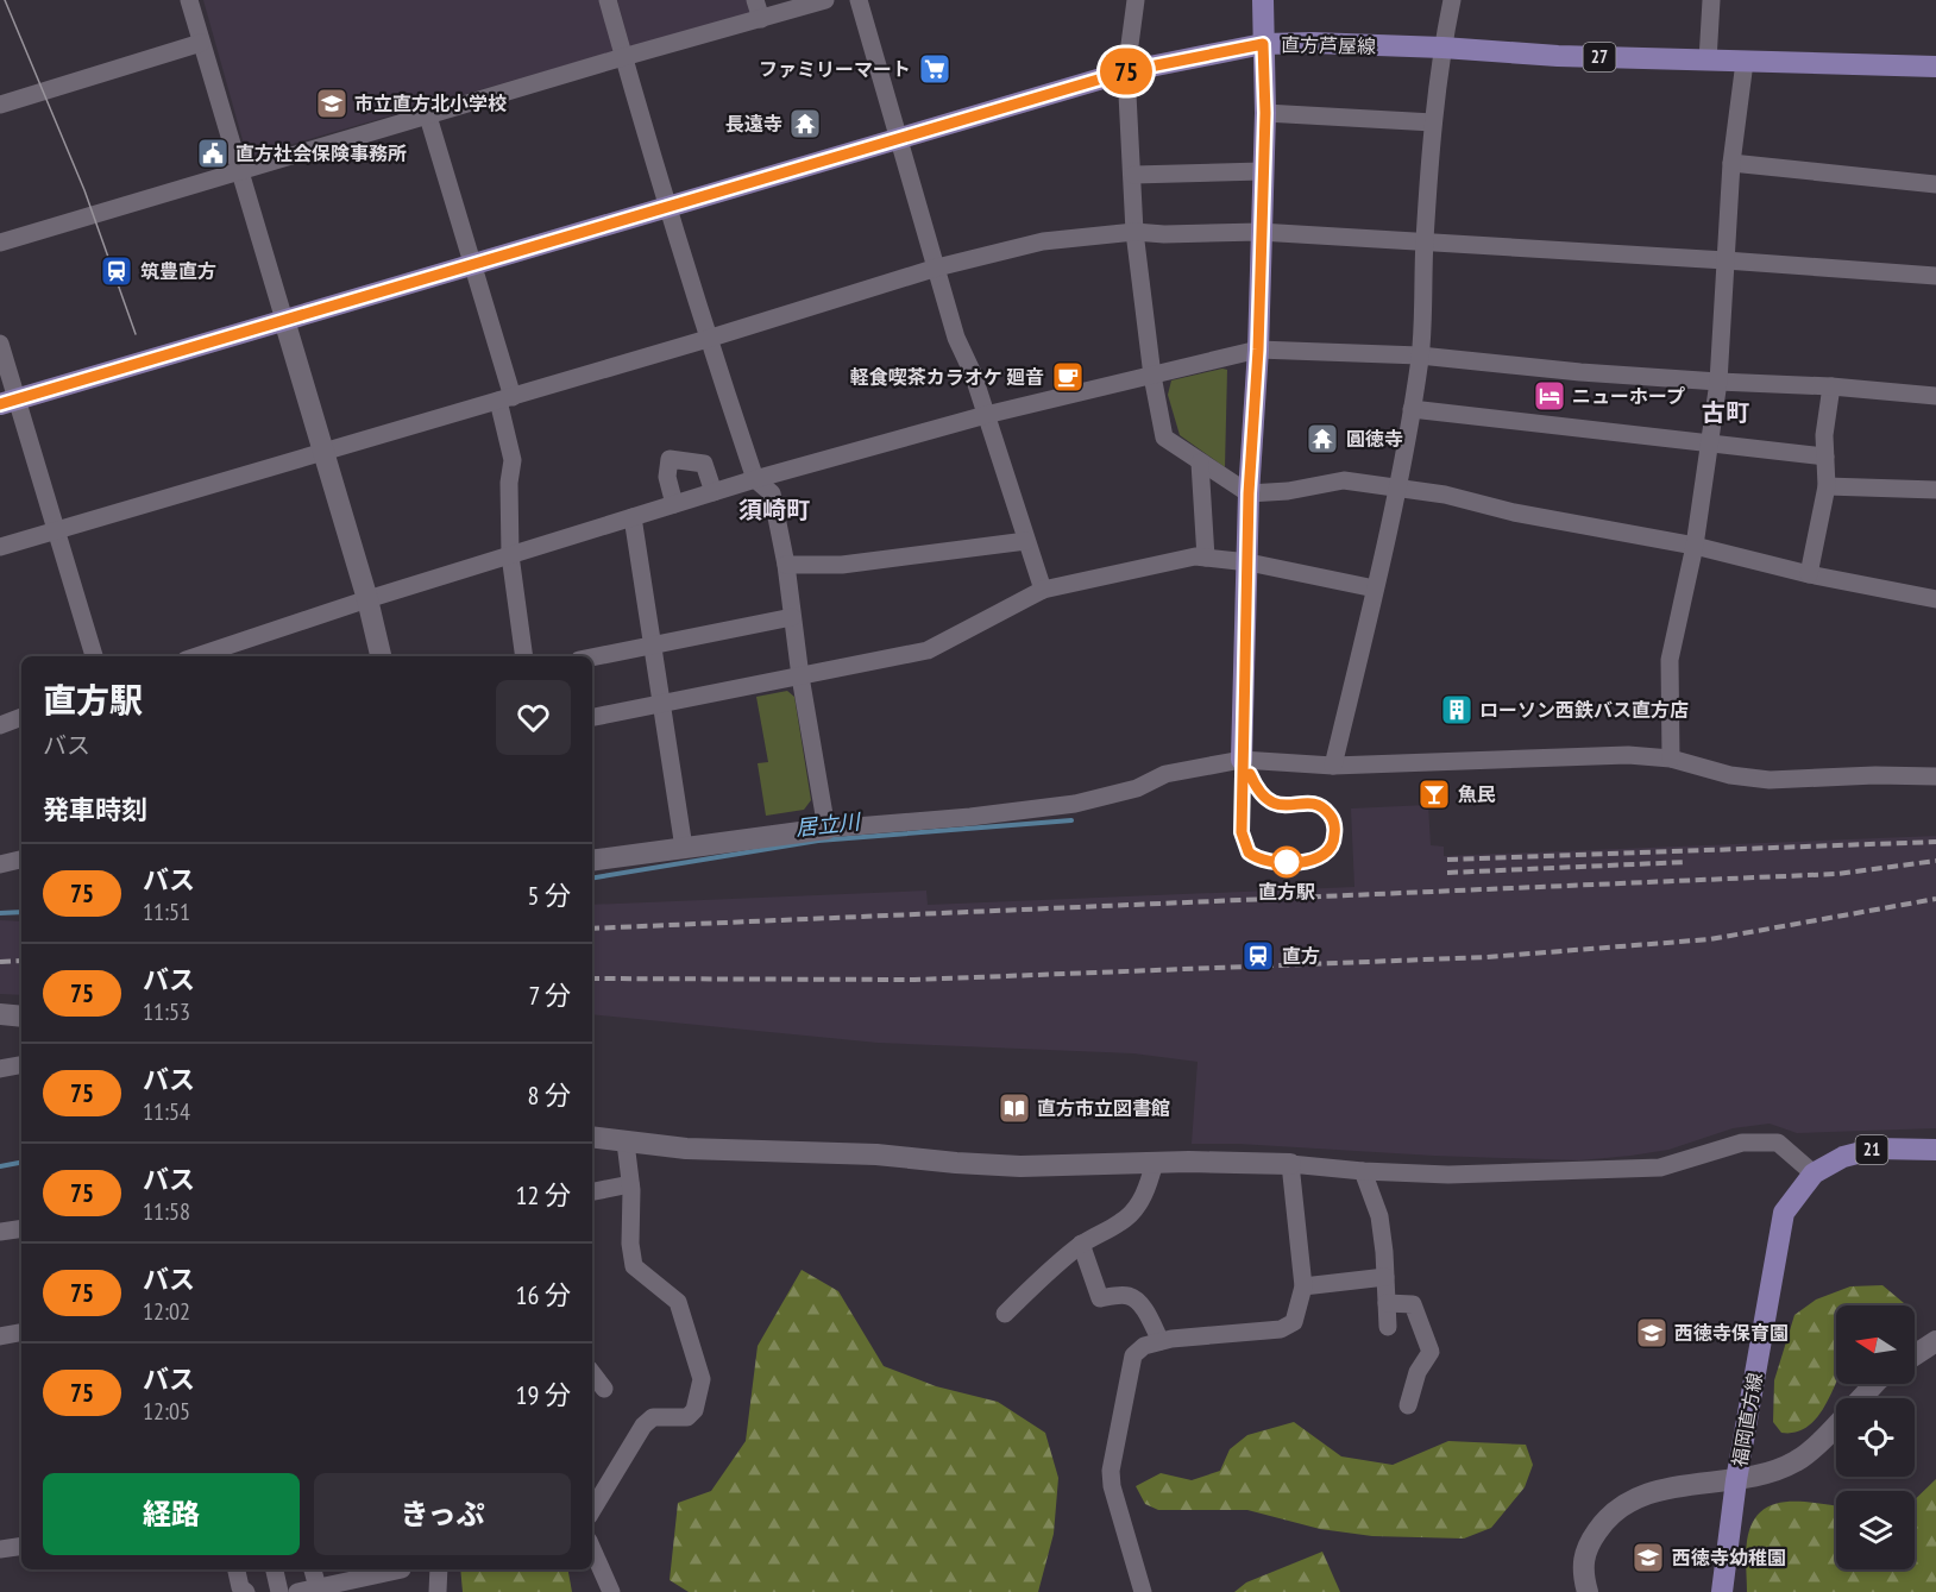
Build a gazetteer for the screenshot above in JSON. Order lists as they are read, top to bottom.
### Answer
{
  "streets": {
    "main road": [
      "直方芦屋線",
      "27",
      "21",
      "福岡直方線"
    ]
  },
  "districts": ["古町", "須崎町"],
  "water": ["居立川"],
  "places": {
    "supermarket": ["ファミリーマート"],
    "school or university": ["市立直方北小学校", "西徳寺保育園", "西徳寺幼稚園"],
    "temple": ["長遠寺", "圓徳寺"],
    "public building": ["直方社会保険事務所"],
    "station": ["筑豊直方", "直方"],
    "cafe": ["軽食喫茶カラオケ 廻音"],
    "hotel": ["ニューホープ"],
    "building": ["ローソン西鉄バス直方店"],
    "bar": ["魚民"],
    "other": ["直方駅"],
    "library": ["直方市立図書館"]
  },
  "lines": ["bus line 75"],
  "north": "left",
  "page": {
    "on_map": "75",
    "heading": [
      ["直方駅", "バス"],
      "発車時刻"
    ],
    "list": [
      {
        "mark": "75",
        "name": "バス",
        "note": "11:51",
        "value": "5 分"
      },
      {
        "mark": "75",
        "name": "バス",
        "note": "11:53",
        "value": "7 分"
      },
      {
        "mark": "75",
        "name": "バス",
        "note": "11:54",
        "value": "8 分"
      },
      {
        "mark": "75",
        "name": "バス",
        "note": "11:58",
        "value": "12 分"
      },
      {
        "mark": "75",
        "name": "バス",
        "note": "12:02",
        "value": "16 分"
      },
      {
        "mark": "75",
        "name": "バス",
        "note": "12:05",
        "value": "19 分"
      }
    ],
    "buttons": ["経路", "きっぷ"]
  }
}
